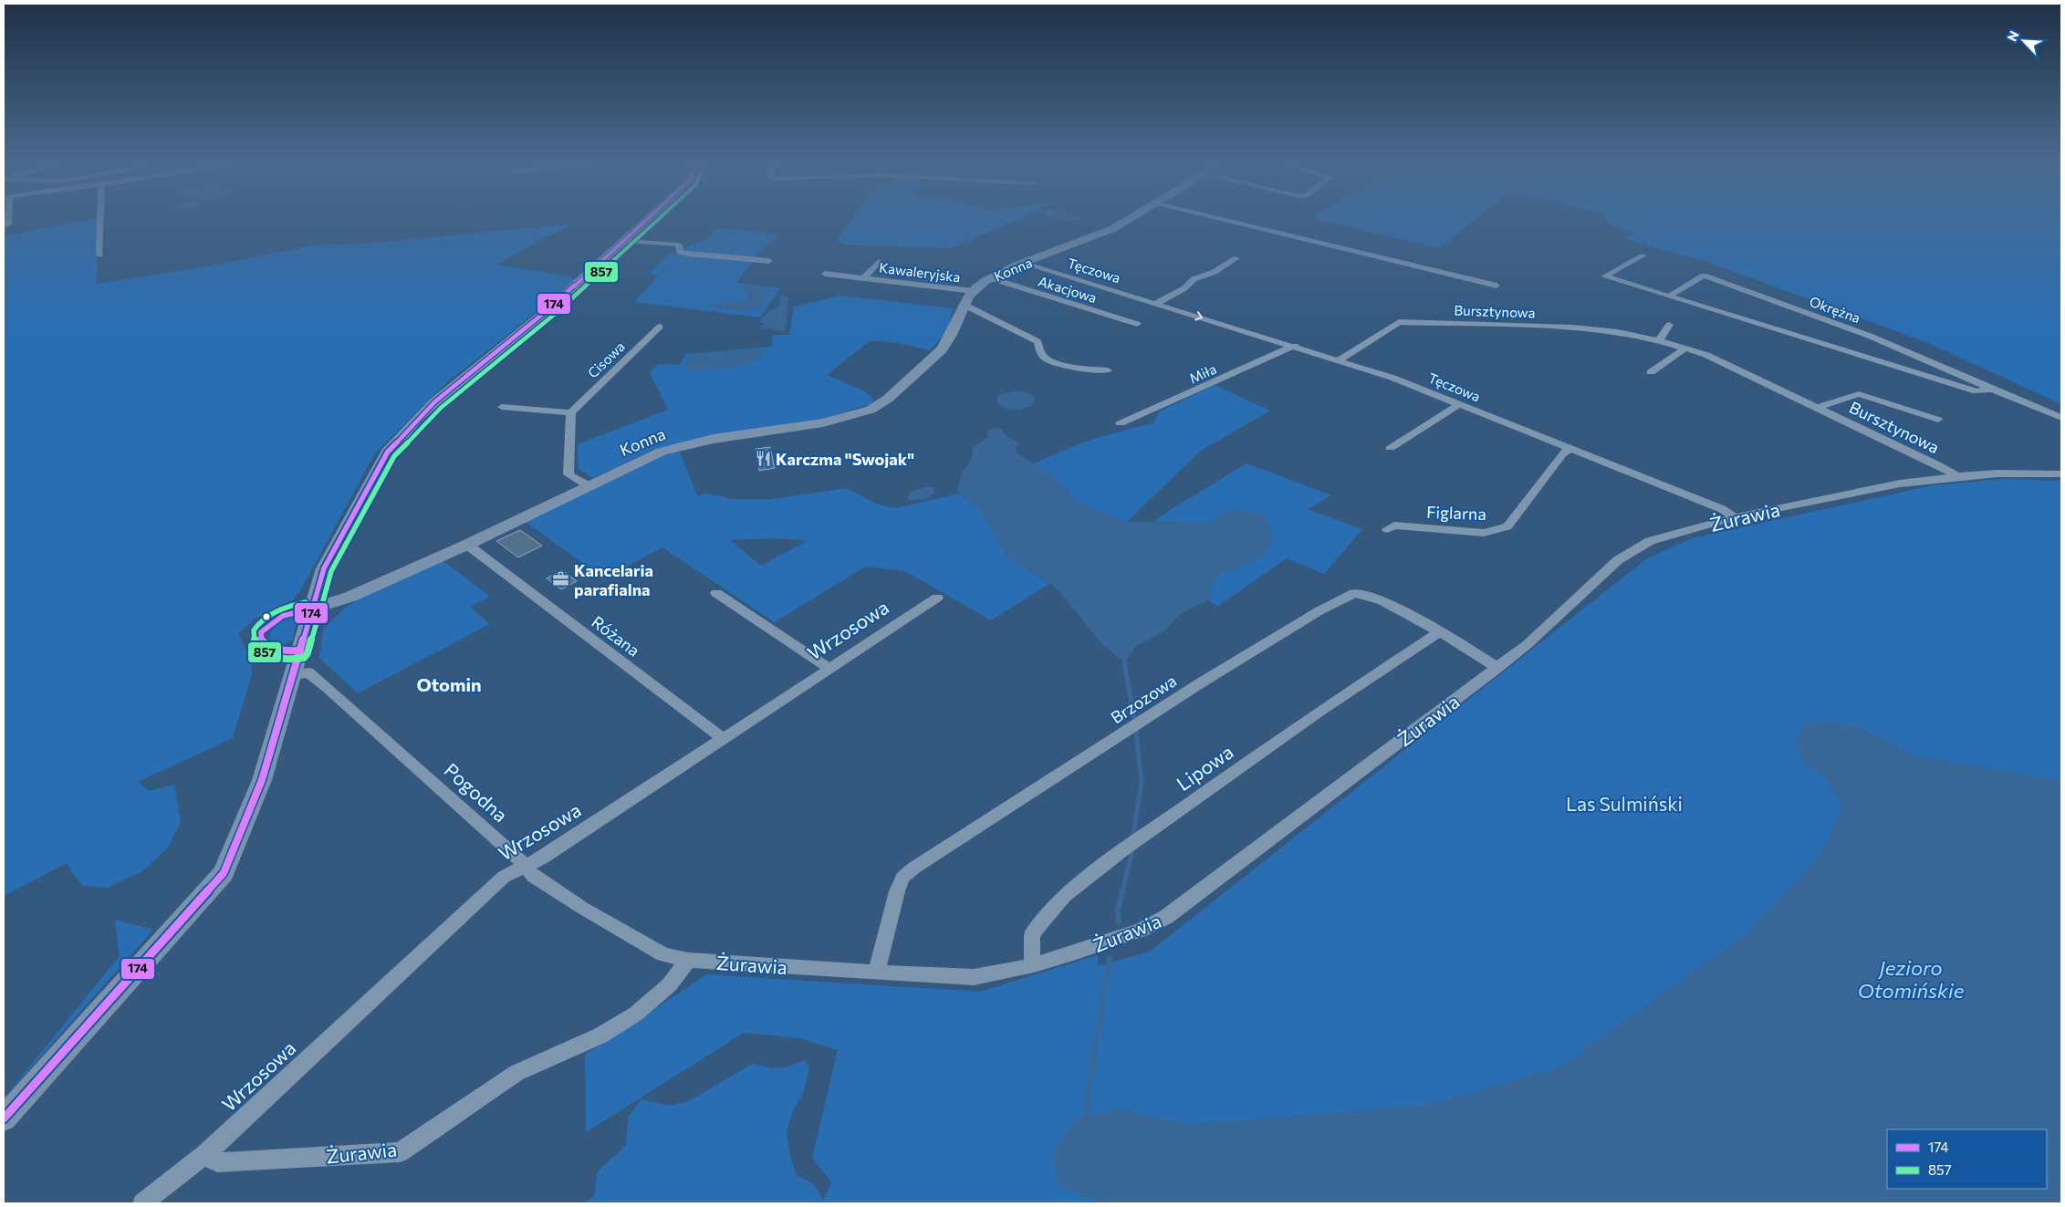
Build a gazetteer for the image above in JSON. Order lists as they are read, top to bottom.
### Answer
{
  "streets": {
    "street": [
      "Konna",
      "Tęczowa",
      "Kawaleryjska",
      "Akacjowa",
      "Okrężna",
      "Bursztynowa",
      "Cisowa",
      "Miła",
      "Figlarna",
      "Żurawia",
      "Wrzosowa",
      "Różana",
      "Brzozowa",
      "Lipowa",
      "Pogodna"
    ]
  },
  "crossings": [
    ["Konna", "Tęczowa"],
    ["Konna", "Kawaleryjska"],
    ["Konna", "Akacjowa"],
    ["Konna", "Różana"],
    ["Tęczowa", "Bursztynowa"],
    ["Tęczowa", "Miła"],
    ["Tęczowa", "Figlarna"],
    ["Tęczowa", "Żurawia"],
    ["Bursztynowa", "Żurawia"],
    ["Żurawia", "Wrzosowa"],
    ["Żurawia", "Brzozowa"],
    ["Żurawia", "Lipowa"],
    ["Żurawia", "Pogodna"],
    ["Wrzosowa", "Różana"],
    ["Wrzosowa", "Pogodna"],
    ["Brzozowa", "Lipowa"]
  ],
  "districts": ["Otomin"],
  "water": ["Jezioro Otomińskie"],
  "parks": ["Las Sulmiński"],
  "places": {
    "restaurant": ["Karczma \"Swojak\""],
    "office": ["Kancelaria parafialna"]
  },
  "lines": ["transit line 174", "transit line 857"],
  "legend": ["174", "857"],
  "north": "top left"
}
